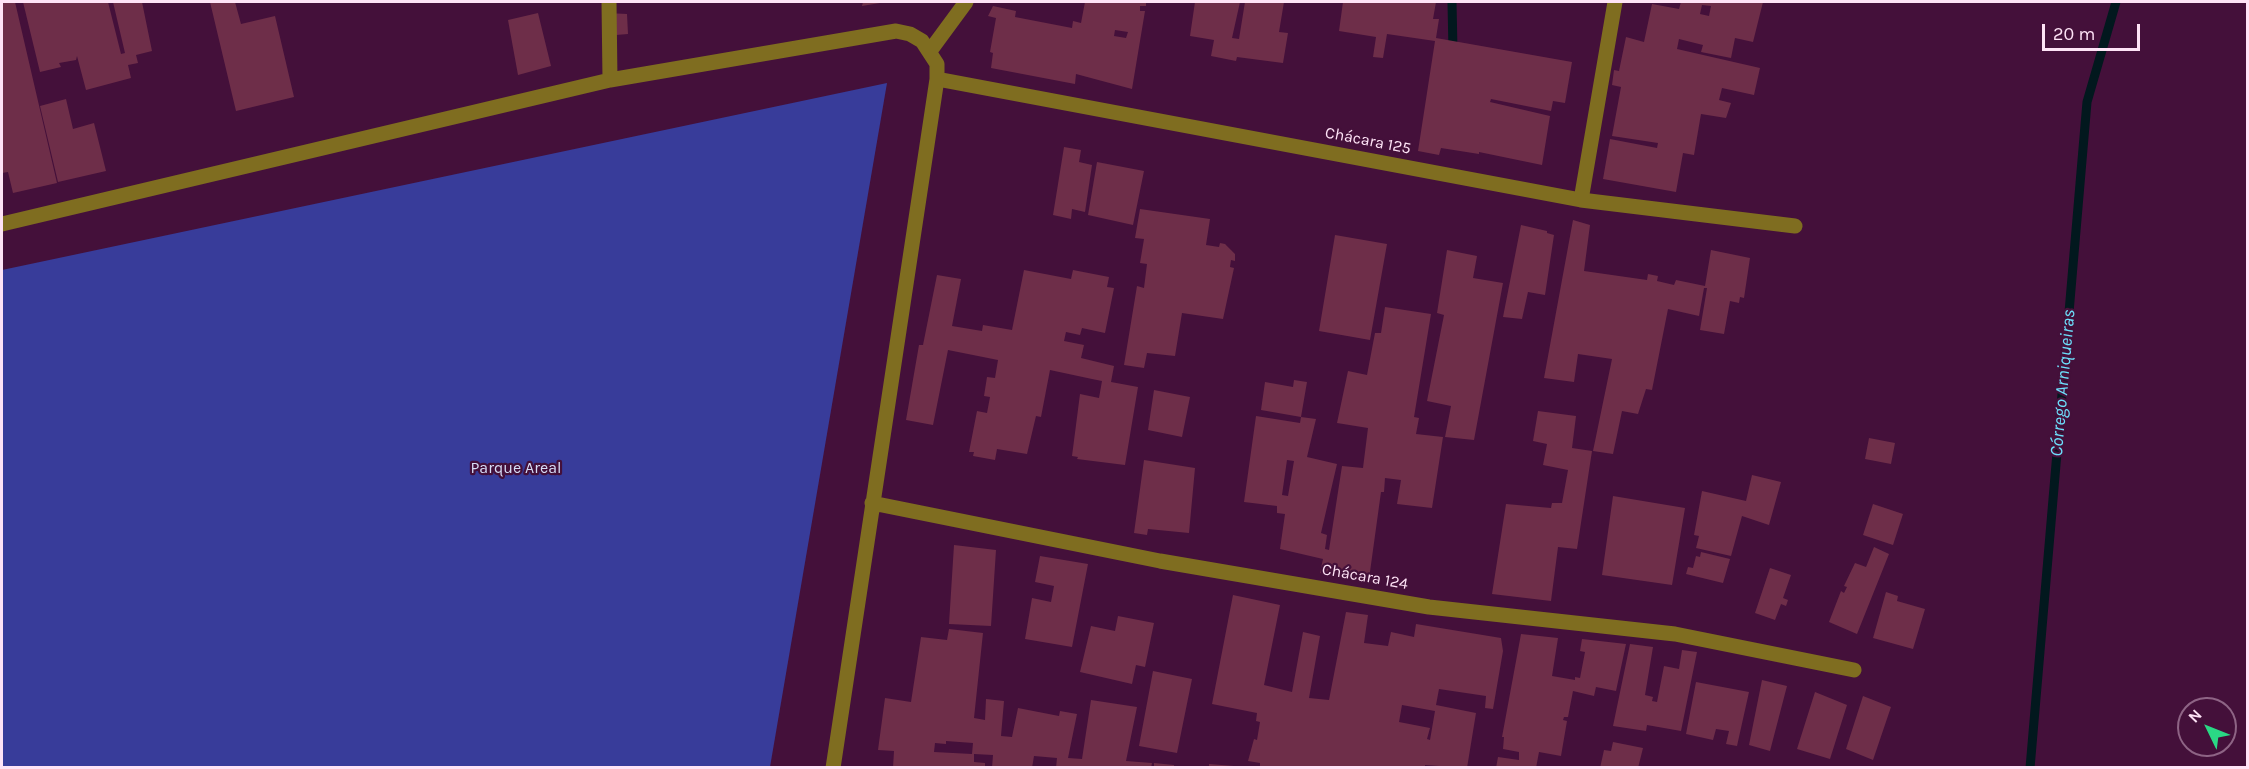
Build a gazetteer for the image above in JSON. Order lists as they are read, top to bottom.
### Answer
{
  "streets": {
    "street": ["Chácara 125", "Chácara 124"]
  },
  "water": ["Córrego Arniqueiras"],
  "parks": ["Parque Areal"],
  "scale_bar": "20 m",
  "north": "top left"
}
